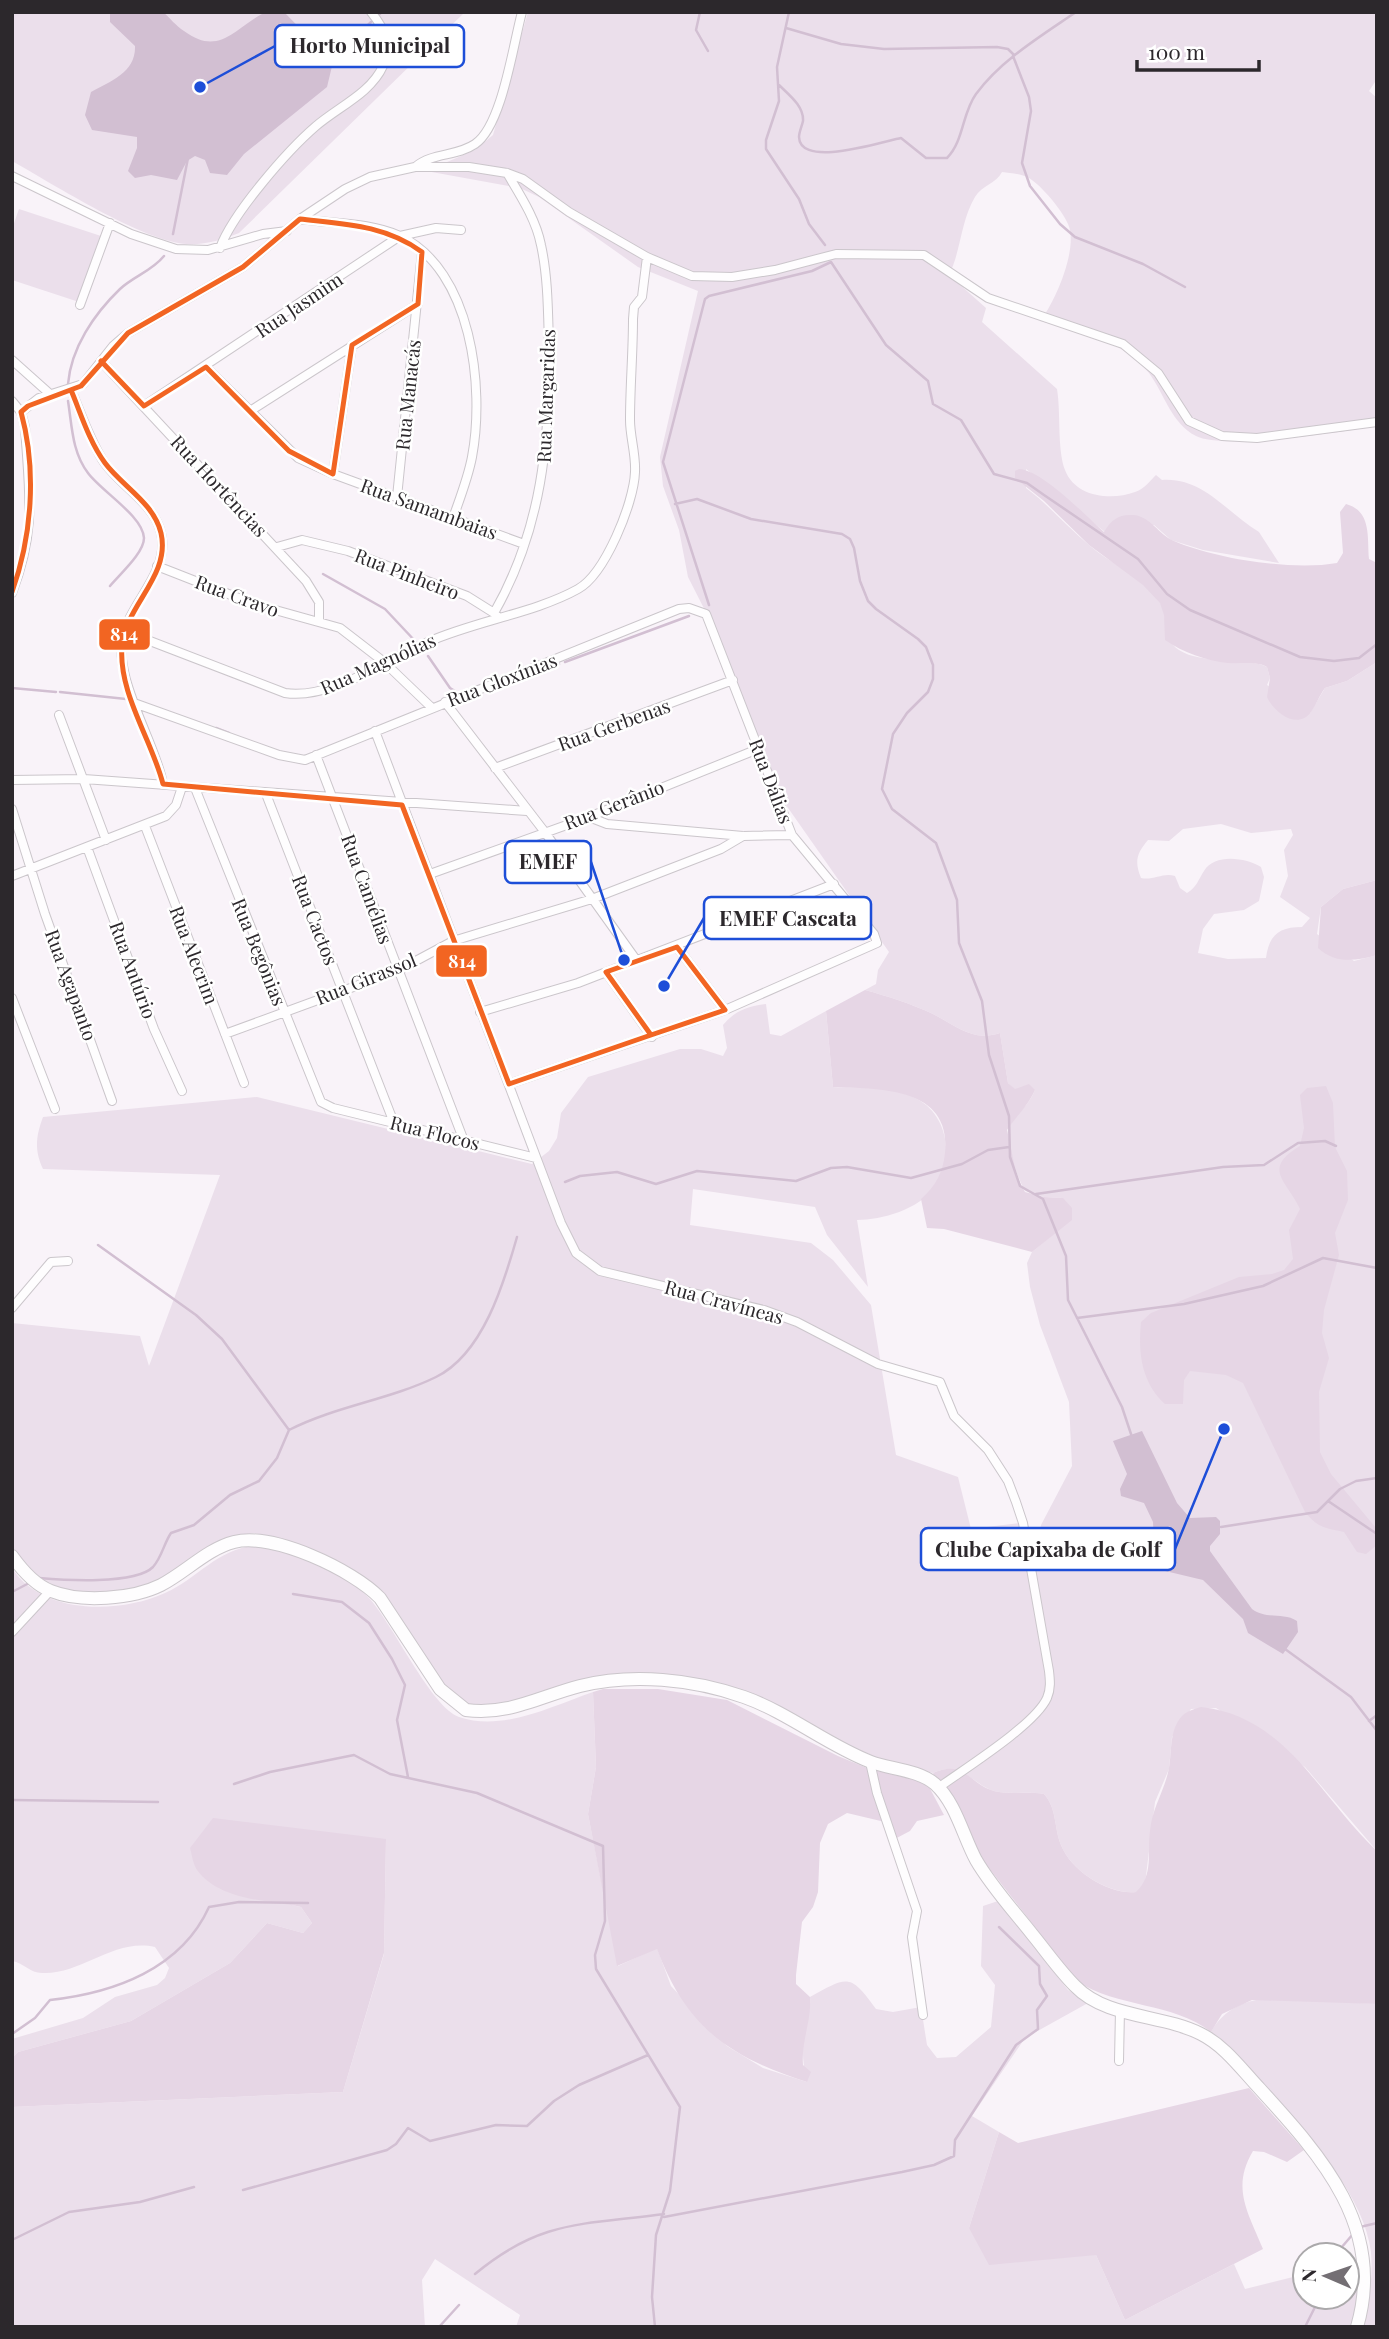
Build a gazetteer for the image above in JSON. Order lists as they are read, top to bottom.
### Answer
{
  "streets": {
    "street": [
      "Rua Jasmim",
      "Rua Manacás",
      "Rua Margaridas",
      "Rua Hortências",
      "Rua Samambaias",
      "Rua Pinheiro",
      "Rua Cravo",
      "Rua Magnólias",
      "Rua Gloxínias",
      "Rua Gerbenas",
      "Rua Dálias",
      "Rua Gerânio",
      "Rua Camélias",
      "Rua Cactos",
      "Rua Begônias",
      "Rua Alecrim",
      "Rua Antúrio",
      "Rua Girassol",
      "Rua Agapanto",
      "Rua Flocos",
      "Rua Cravíneas"
    ]
  },
  "crossings": [
    ["Rua Jasmim", "Rua Hortências"],
    ["Rua Jasmim", "Rua Samambaias"],
    ["Rua Manacás", "Rua Samambaias"],
    ["Rua Margaridas", "Rua Samambaias"],
    ["Rua Margaridas", "Rua Pinheiro"],
    ["Rua Margaridas", "Rua Magnólias"],
    ["Rua Hortências", "Rua Pinheiro"],
    ["Rua Hortências", "Rua Cravo"],
    ["Rua Pinheiro", "Rua Magnólias"],
    ["Rua Cravo", "Rua Magnólias"],
    ["Rua Cravo", "Rua Gloxínias"],
    ["Rua Gloxínias", "Rua Dálias"],
    ["Rua Gloxínias", "Rua Camélias"],
    ["Rua Gloxínias", "Rua Cravíneas"],
    ["Rua Gerbenas", "Rua Dálias"],
    ["Rua Dálias", "Rua Gerânio"],
    ["Rua Gerânio", "Rua Cravíneas"],
    ["Rua Camélias", "Rua Girassol"],
    ["Rua Camélias", "Rua Flocos"],
    ["Rua Cactos", "Rua Girassol"],
    ["Rua Cactos", "Rua Flocos"],
    ["Rua Begônias", "Rua Girassol"],
    ["Rua Begônias", "Rua Flocos"],
    ["Rua Alecrim", "Rua Girassol"],
    ["Rua Girassol", "Rua Cravíneas"],
    ["Rua Flocos", "Rua Cravíneas"]
  ],
  "places": [
    "Horto Municipal",
    "EMEF",
    "EMEF Cascata",
    "Clube Capixaba de Golf"
  ],
  "lines": ["transit line 814"],
  "scale_bar": "100 m",
  "north": "left"
}
